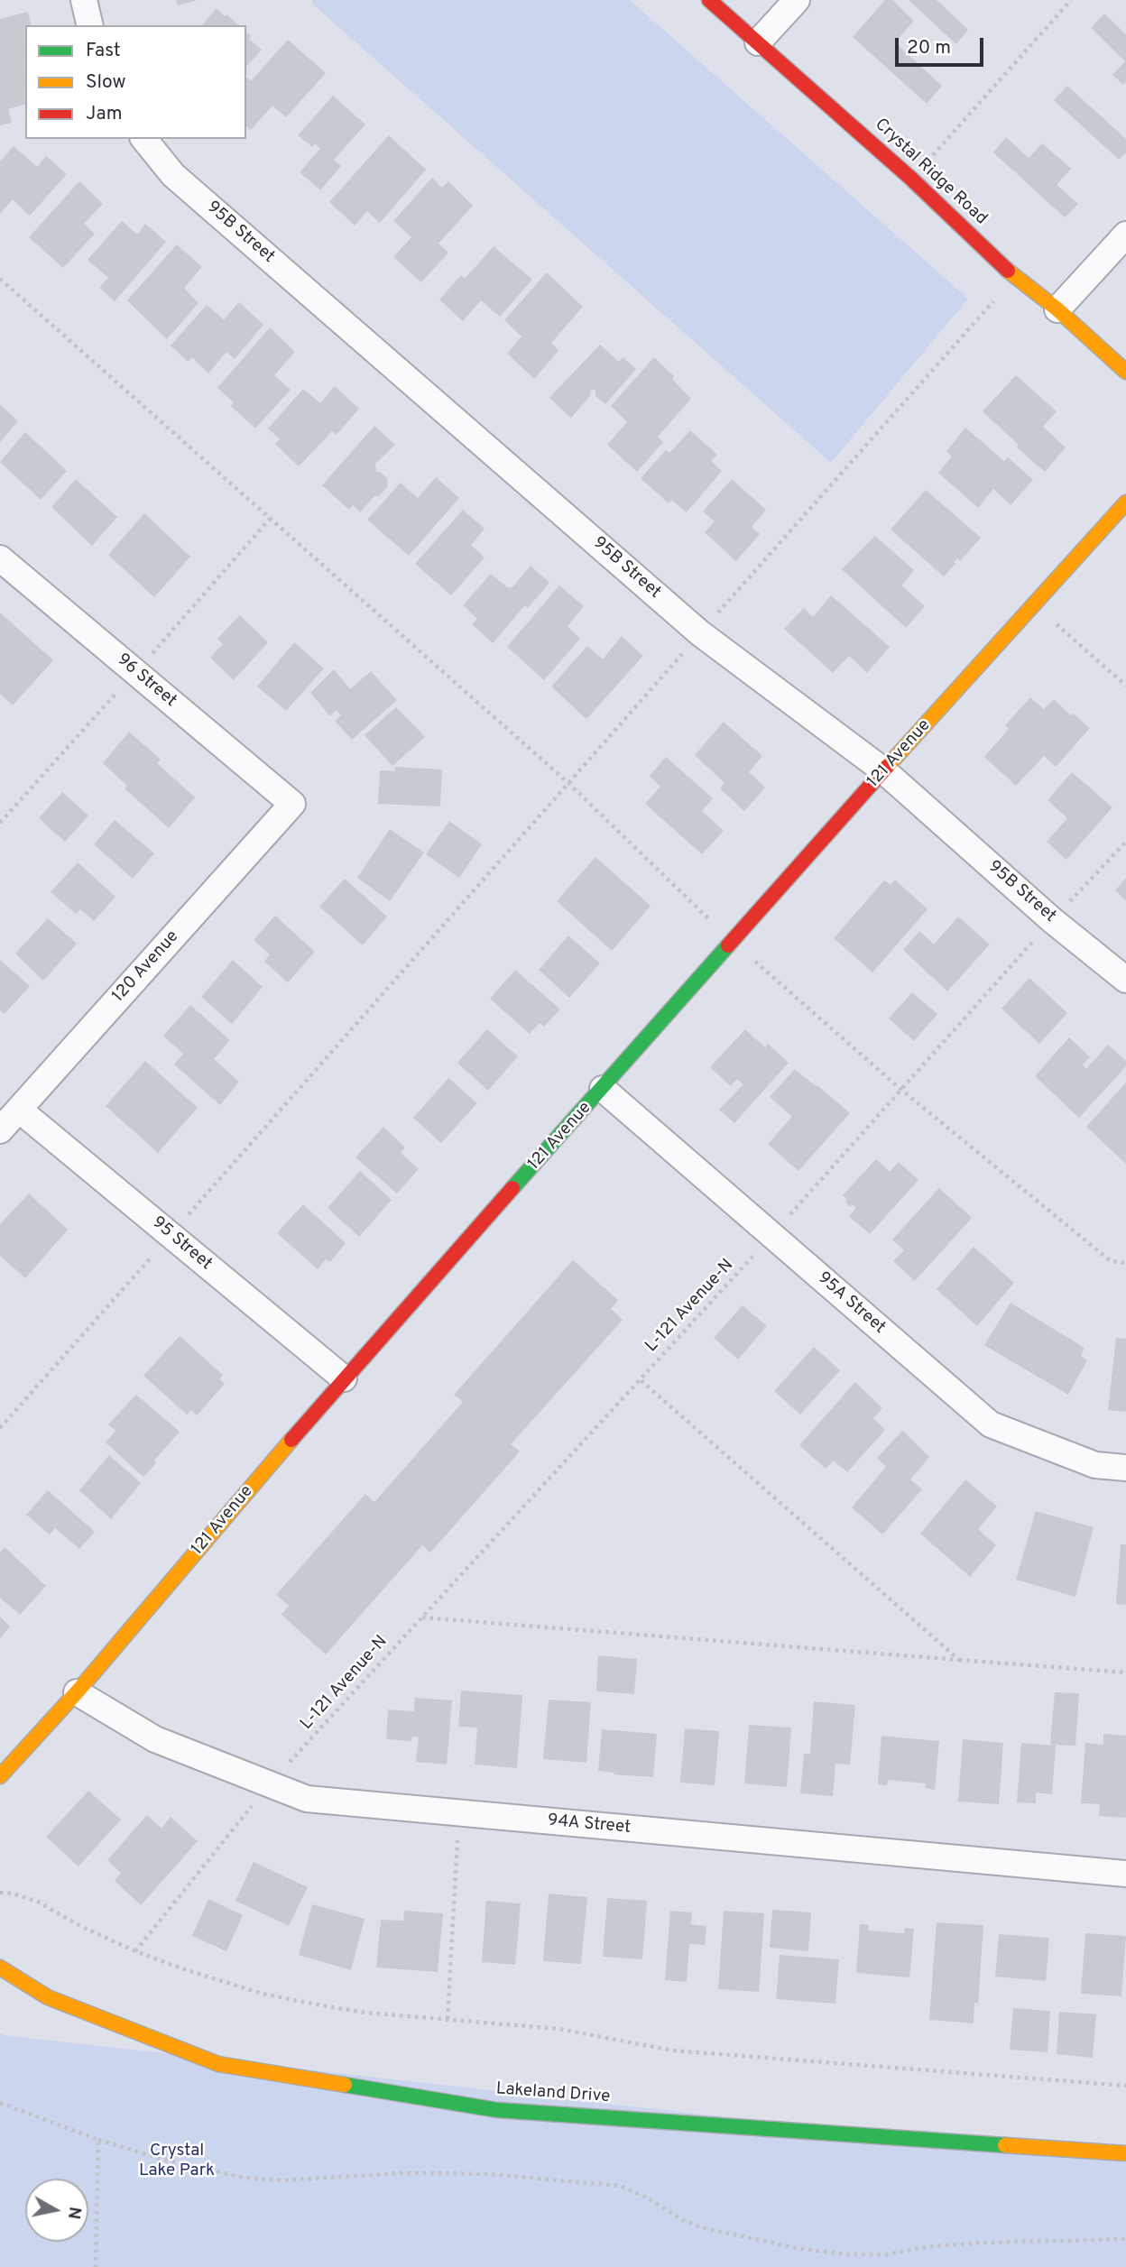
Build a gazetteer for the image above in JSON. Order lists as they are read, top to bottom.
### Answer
{
  "streets": {
    "street": [
      "Crystal Ridge Road",
      "95B Street",
      "96 Street",
      "121 Avenue",
      "120 Avenue",
      "95 Street",
      "95A Street",
      "94A Street",
      "Lakeland Drive"
    ],
    "path": ["L-121 Avenue-N"]
  },
  "crossings": [
    ["95B Street", "121 Avenue"],
    ["95B Street", "L-121 Avenue-N"],
    ["96 Street", "120 Avenue"],
    ["121 Avenue", "95 Street"],
    ["121 Avenue", "95A Street"],
    ["121 Avenue", "94A Street"],
    ["120 Avenue", "95 Street"],
    ["95A Street", "L-121 Avenue-N"],
    ["L-121 Avenue-N", "94A Street"]
  ],
  "parks": ["Crystal Lake Park"],
  "legend": ["Fast", "Slow", "Jam"],
  "scale_bar": "20 m",
  "north": "right"
}
